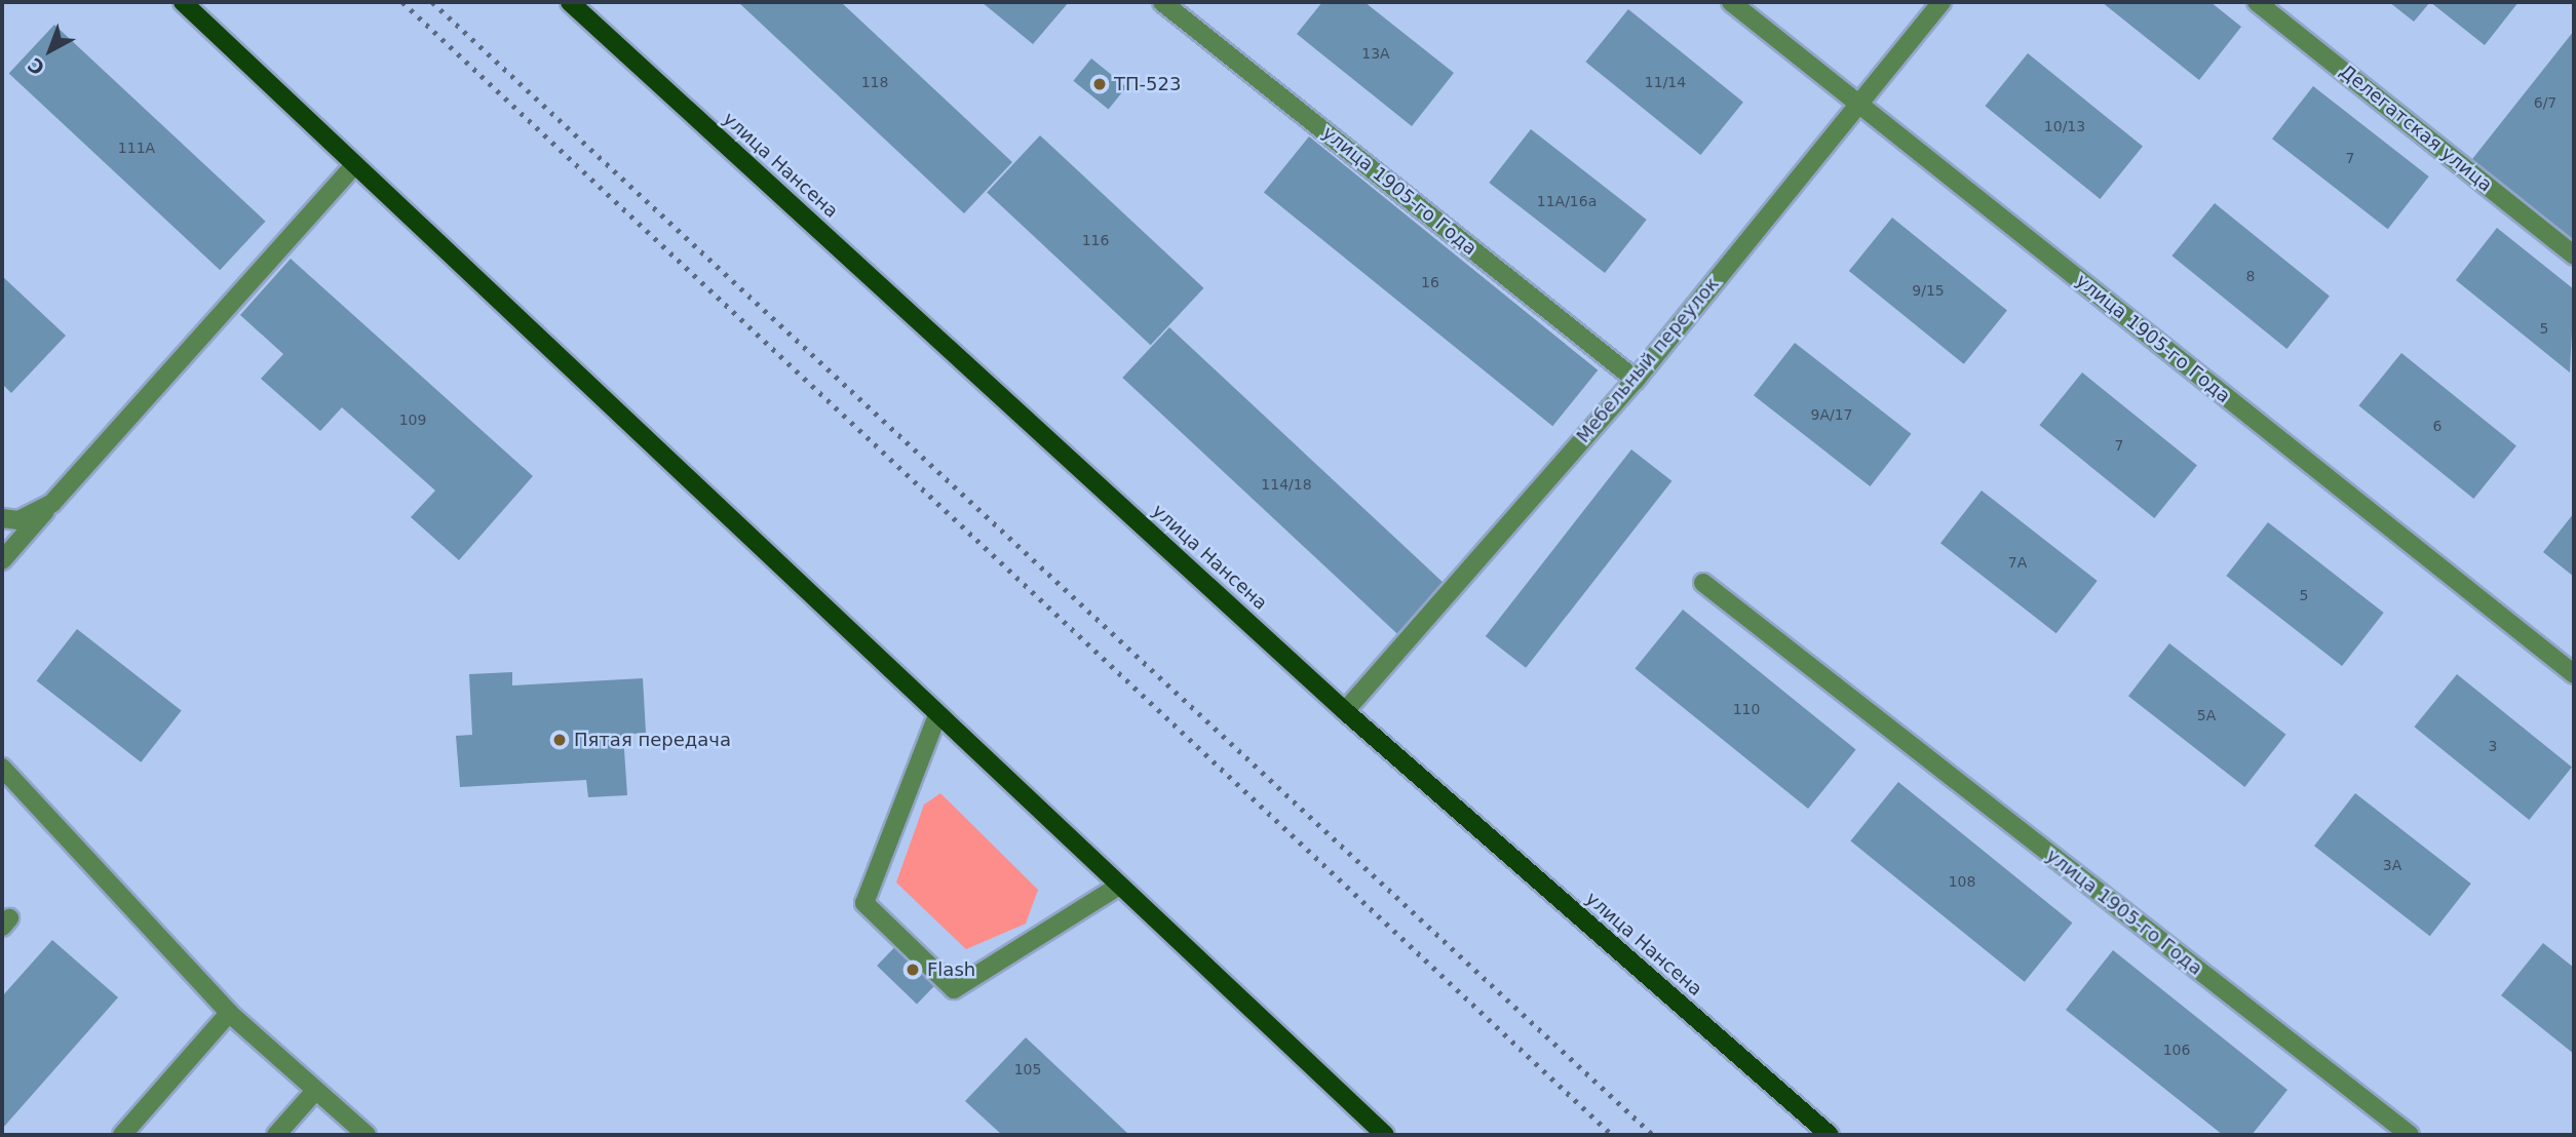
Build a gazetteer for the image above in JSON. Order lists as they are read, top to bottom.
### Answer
{
  "streets": {
    "main road": ["улица Нансена"],
    "street": ["Делегатская улица", "улица 1905-го Года", "Мебельный переулок"]
  },
  "crossings": [
    ["улица Нансена", "Мебельный переулок"],
    ["улица 1905-го Года", "Мебельный переулок"]
  ],
  "places": ["ТП-523", "Пятая передача", "Flash"],
  "house_numbers": [
    "13А",
    "118",
    "11/14",
    "6/7",
    "10/13",
    "111А",
    "7",
    "11А/16а",
    "116",
    "8",
    "16",
    "9/15",
    "5",
    "9А/17",
    "109",
    "6",
    "7",
    "114/18",
    "7А",
    "5",
    "110",
    "5А",
    "3",
    "3А",
    "108",
    "106",
    "105"
  ],
  "north": "bottom left"
}
